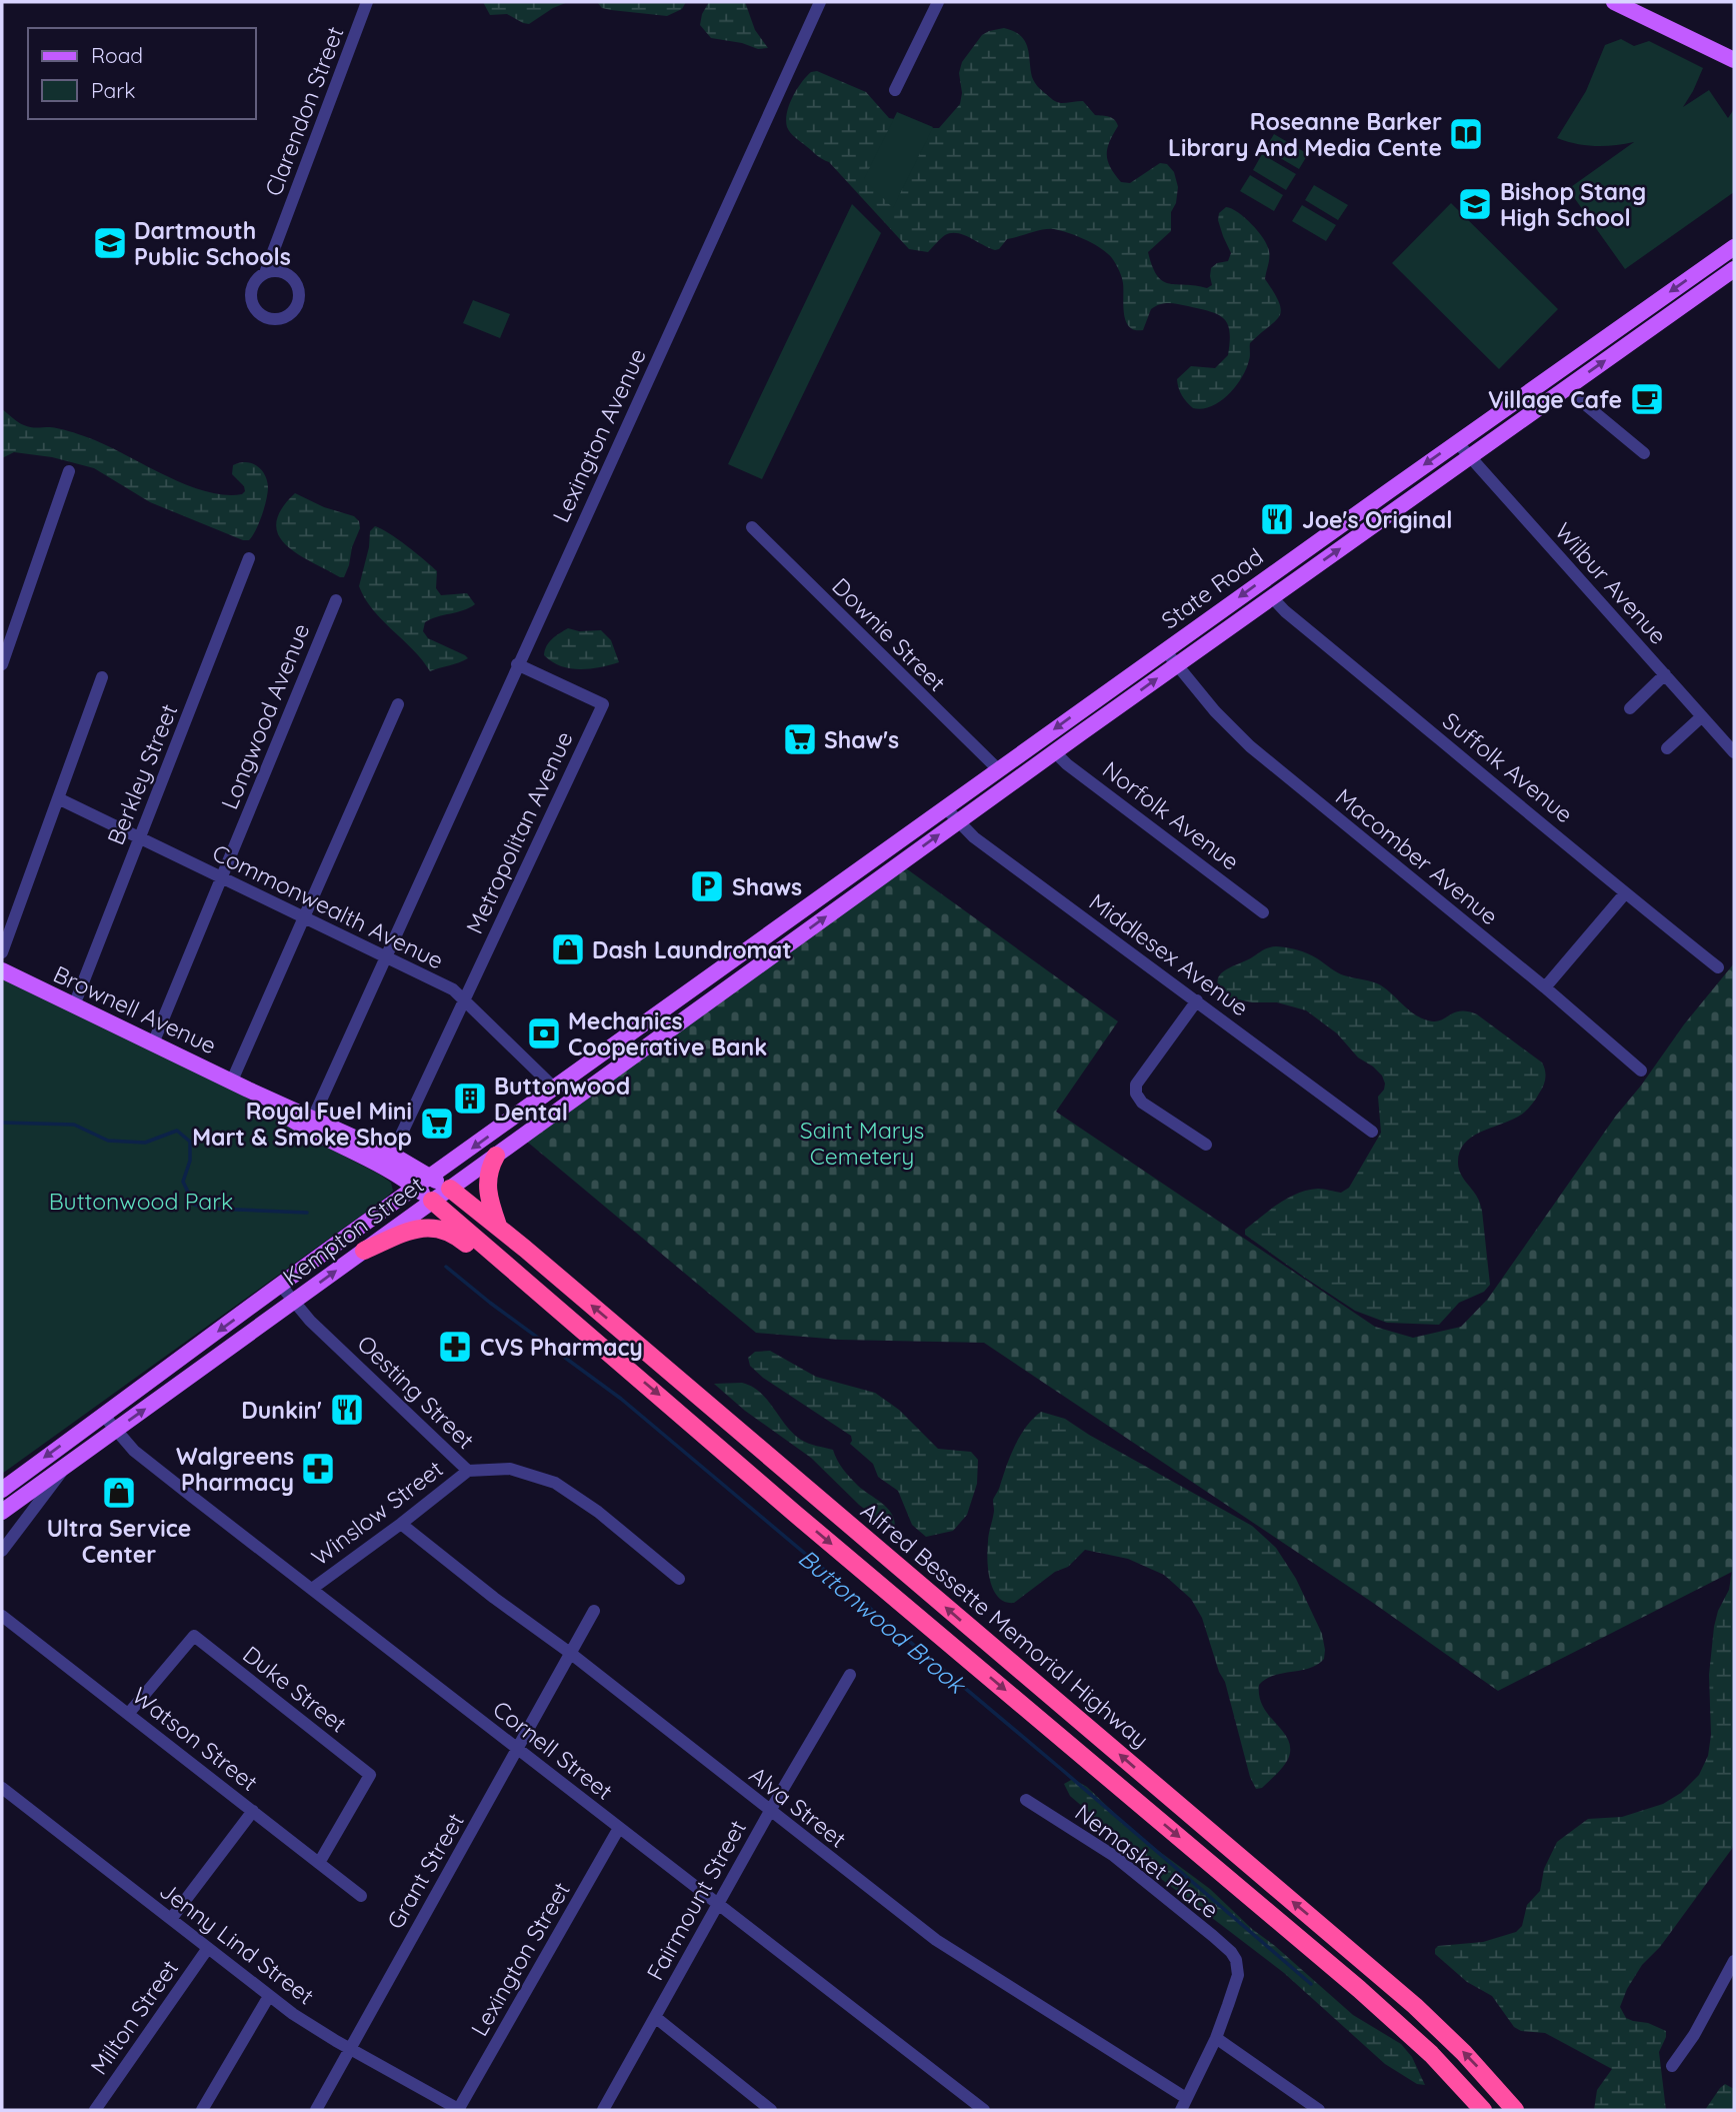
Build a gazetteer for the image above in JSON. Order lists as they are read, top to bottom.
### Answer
{
  "streets": {
    "highway": ["Alfred Bessette Memorial Highway"],
    "main road": ["State Road", "Brownell Avenue", "Kempton Street"],
    "street": [
      "Clarendon Street",
      "Lexington Avenue",
      "Wilbur Avenue",
      "Downie Street",
      "Longwood Avenue",
      "Suffolk Avenue",
      "Berkley Street",
      "Norfolk Avenue",
      "Metropolitan Avenue",
      "Macomber Avenue",
      "Commonwealth Avenue",
      "Middlesex Avenue",
      "Oesting Street",
      "Winslow Street",
      "Duke Street",
      "Watson Street",
      "Cornell Street",
      "Alva Street",
      "Nemasket Place",
      "Grant Street",
      "Fairmount Street",
      "Jenny Lind Street",
      "Lexington Street",
      "Milton Street"
    ]
  },
  "crossings": [
    ["Lexington Avenue", "Metropolitan Avenue"],
    ["Lexington Avenue", "Commonwealth Avenue"],
    ["Lexington Avenue", "Brownell Avenue"],
    ["Wilbur Avenue", "State Road"],
    ["State Road", "Downie Street"],
    ["State Road", "Suffolk Avenue"],
    ["State Road", "Norfolk Avenue"],
    ["State Road", "Macomber Avenue"],
    ["State Road", "Middlesex Avenue"],
    ["State Road", "Kempton Street"],
    ["Longwood Avenue", "Commonwealth Avenue"],
    ["Longwood Avenue", "Brownell Avenue"],
    ["Berkley Street", "Commonwealth Avenue"],
    ["Berkley Street", "Brownell Avenue"],
    ["Metropolitan Avenue", "Commonwealth Avenue"],
    ["Metropolitan Avenue", "Brownell Avenue"],
    ["Commonwealth Avenue", "Kempton Street"],
    ["Brownell Avenue", "Kempton Street"],
    ["Brownell Avenue", "Alfred Bessette Memorial Highway"],
    ["Kempton Street", "Oesting Street"],
    ["Kempton Street", "Alfred Bessette Memorial Highway"],
    ["Kempton Street", "Cornell Street"],
    ["Oesting Street", "Winslow Street"],
    ["Winslow Street", "Cornell Street"],
    ["Winslow Street", "Alva Street"],
    ["Duke Street", "Watson Street"],
    ["Cornell Street", "Grant Street"],
    ["Cornell Street", "Fairmount Street"],
    ["Cornell Street", "Lexington Street"],
    ["Alva Street", "Grant Street"],
    ["Alva Street", "Fairmount Street"],
    ["Grant Street", "Jenny Lind Street"],
    ["Jenny Lind Street", "Lexington Street"],
    ["Jenny Lind Street", "Milton Street"]
  ],
  "water": ["Buttonwood Brook"],
  "parks": ["Saint Marys Cemetery", "Buttonwood Park"],
  "places": {
    "library": ["Roseanne Barker Library And Media Cente"],
    "school or university": ["Bishop Stang High School", "Dartmouth Public Schools"],
    "cafe": ["Village Cafe"],
    "restaurant": ["Joe's Original", "Dunkin'"],
    "supermarket": ["Shaw's", "Royal Fuel Mini Mart & Smoke Shop"],
    "parking": ["Shaws"],
    "shop": ["Dash Laundromat", "Ultra Service Center"],
    "bank": ["Mechanics Cooperative Bank"],
    "building": ["Buttonwood Dental"],
    "pharmacy": ["CVS Pharmacy", "Walgreens Pharmacy"]
  },
  "legend": ["Road", "Park"]
}
